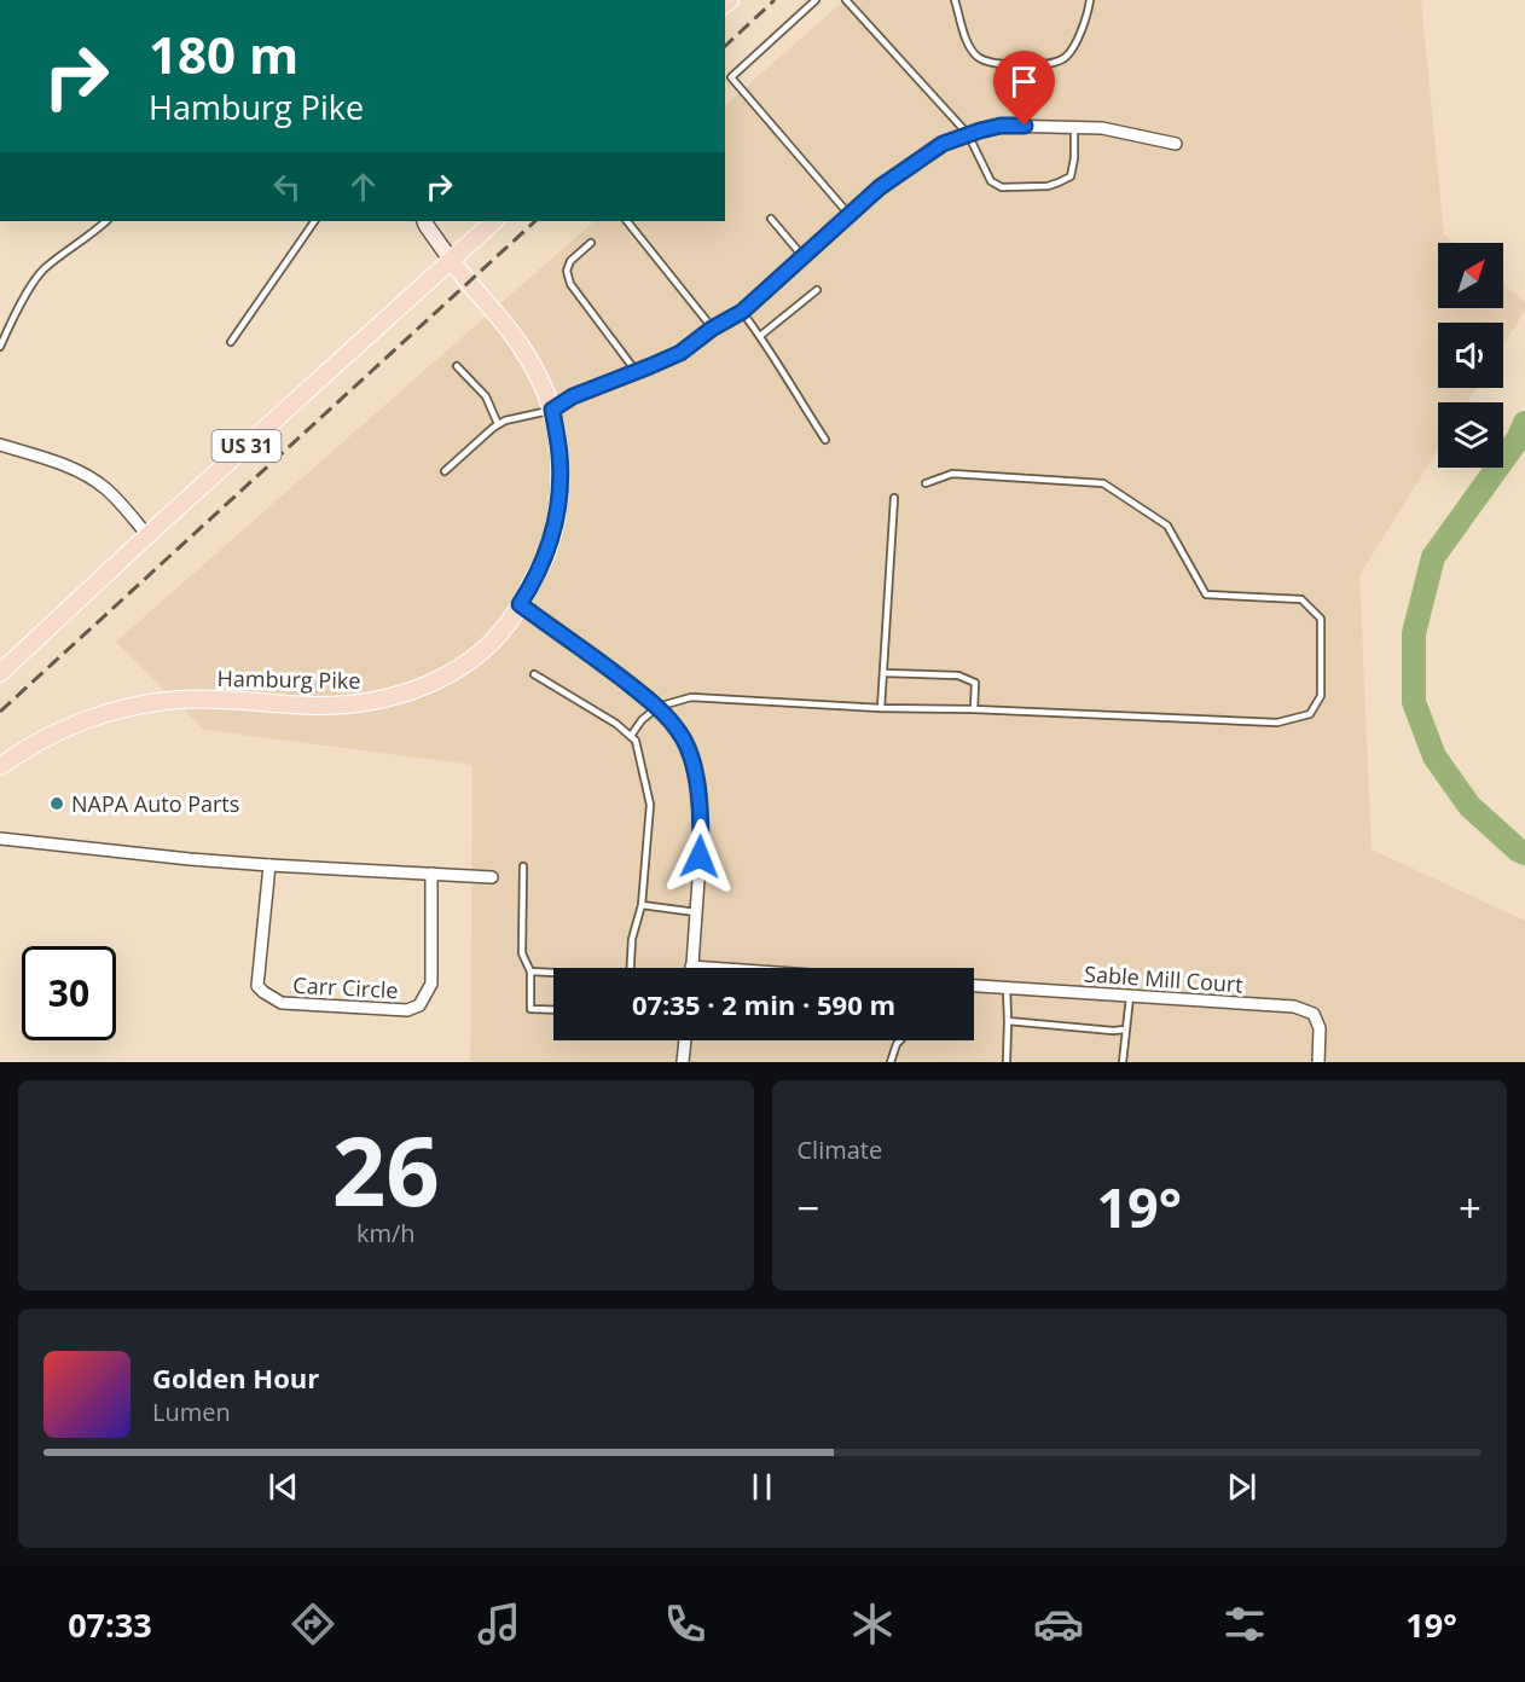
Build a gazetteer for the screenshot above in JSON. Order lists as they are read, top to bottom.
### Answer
{
  "streets": {
    "main road": ["US 31", "Hamburg Pike"],
    "street": ["Sable Mill Court", "Carr Circle"]
  },
  "crossings": [
    ["US 31", "Hamburg Pike"]
  ],
  "places": ["NAPA Auto Parts"],
  "north": "top right",
  "page": {
    "turn": ["180 m", "Hamburg Pike"],
    "limit": "30",
    "trip": "07:35 · 2 min · 590 m",
    "tile": [
      ["26", "km/h"],
      "Climate"
    ],
    "heat": ["−", "19°", "+"],
    "song": ["Golden Hour", "Lumen"],
    "tabs": ["07:33", "19°"]
  }
}
